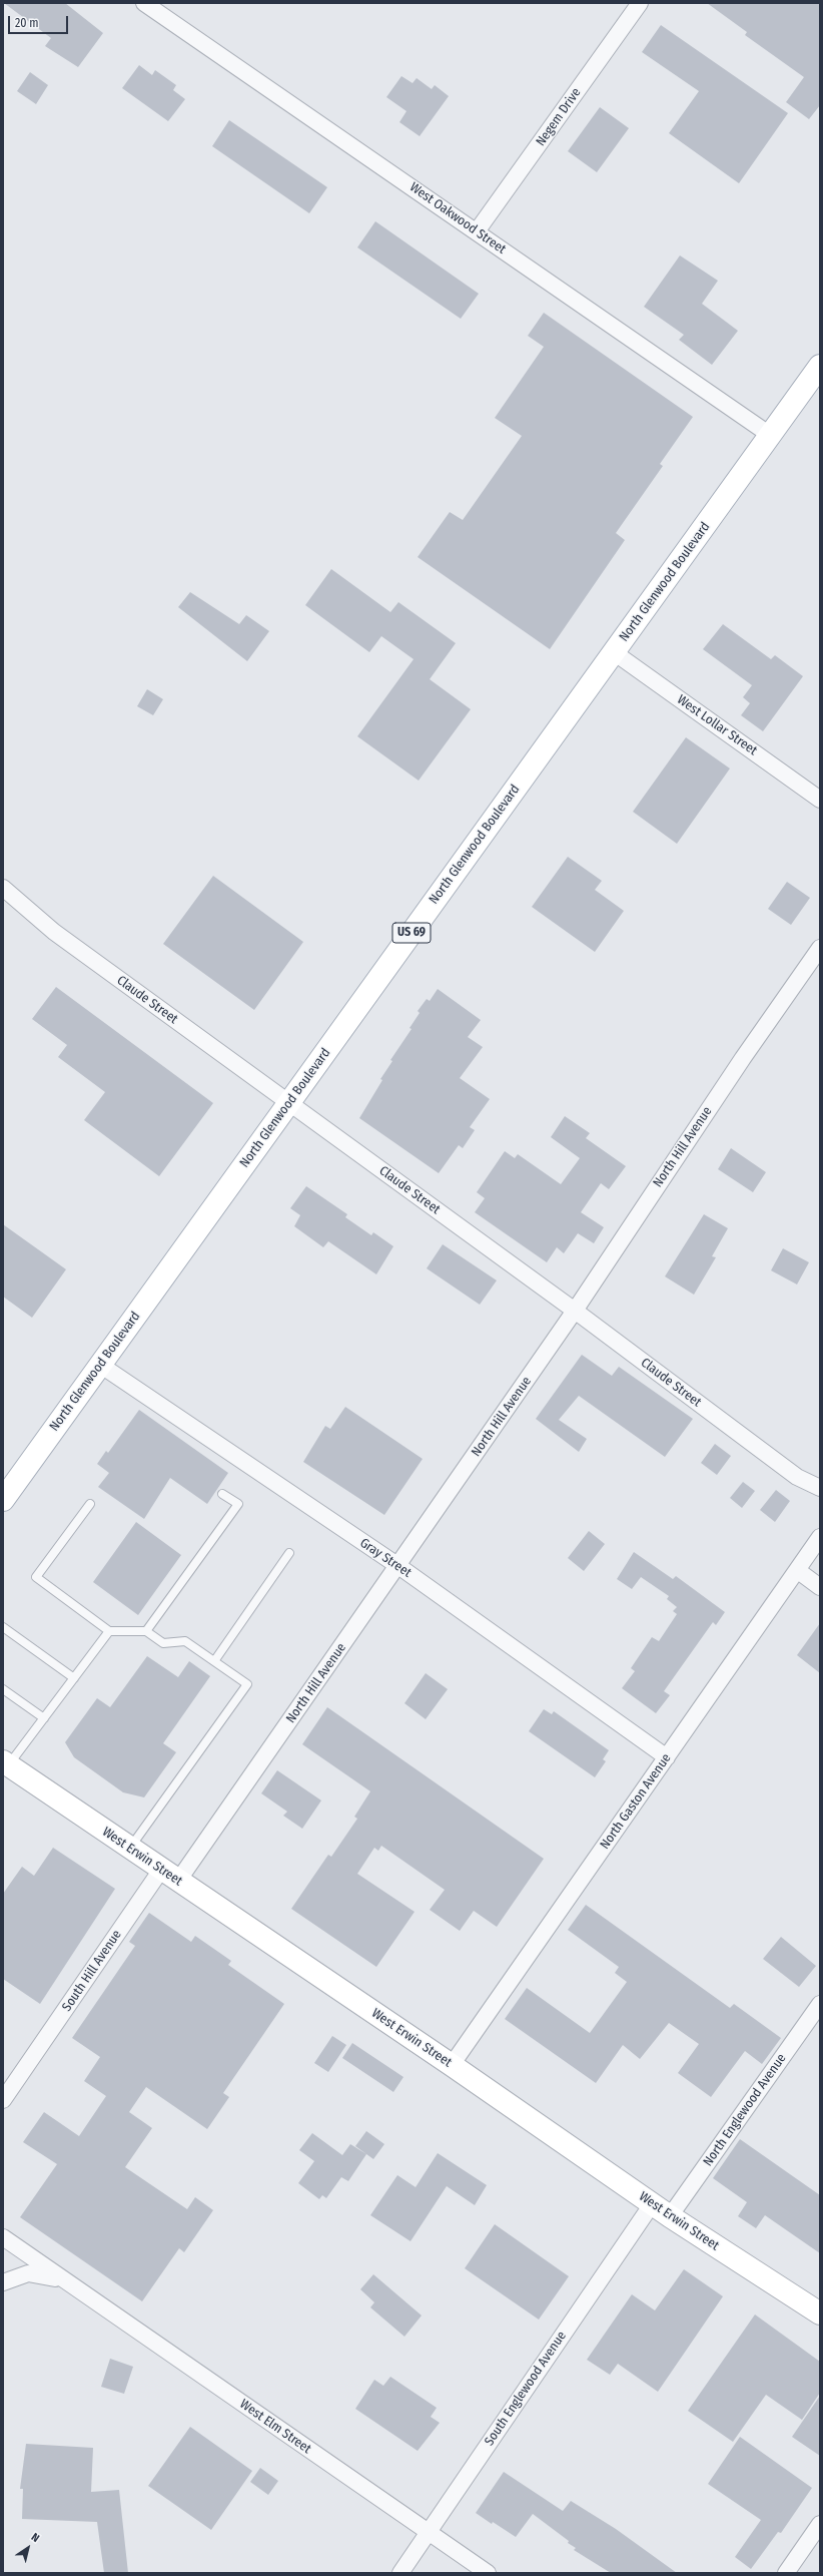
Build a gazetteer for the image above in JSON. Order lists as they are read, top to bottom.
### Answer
{
  "streets": {
    "main road": ["North Glenwood Boulevard", "US 69", "West Erwin Street"],
    "street": [
      "Negem Drive",
      "West Oakwood Street",
      "West Lollar Street",
      "Claude Street",
      "North Hill Avenue",
      "Gray Street",
      "North Gaston Avenue",
      "South Hill Avenue",
      "North Englewood Avenue",
      "South Englewood Avenue",
      "West Elm Street"
    ]
  },
  "crossings": [
    ["Negem Drive", "West Oakwood Street"],
    ["West Oakwood Street", "North Glenwood Boulevard"],
    ["North Glenwood Boulevard", "West Lollar Street"],
    ["North Glenwood Boulevard", "Claude Street"],
    ["North Glenwood Boulevard", "Gray Street"],
    ["Claude Street", "North Hill Avenue"],
    ["North Hill Avenue", "Gray Street"],
    ["North Hill Avenue", "West Erwin Street"],
    ["North Hill Avenue", "South Hill Avenue"],
    ["Gray Street", "North Gaston Avenue"],
    ["North Gaston Avenue", "West Erwin Street"],
    ["West Erwin Street", "South Hill Avenue"],
    ["West Erwin Street", "North Englewood Avenue"],
    ["West Erwin Street", "South Englewood Avenue"],
    ["South Englewood Avenue", "West Elm Street"]
  ],
  "scale_bar": "20 m",
  "north": "top right"
}
